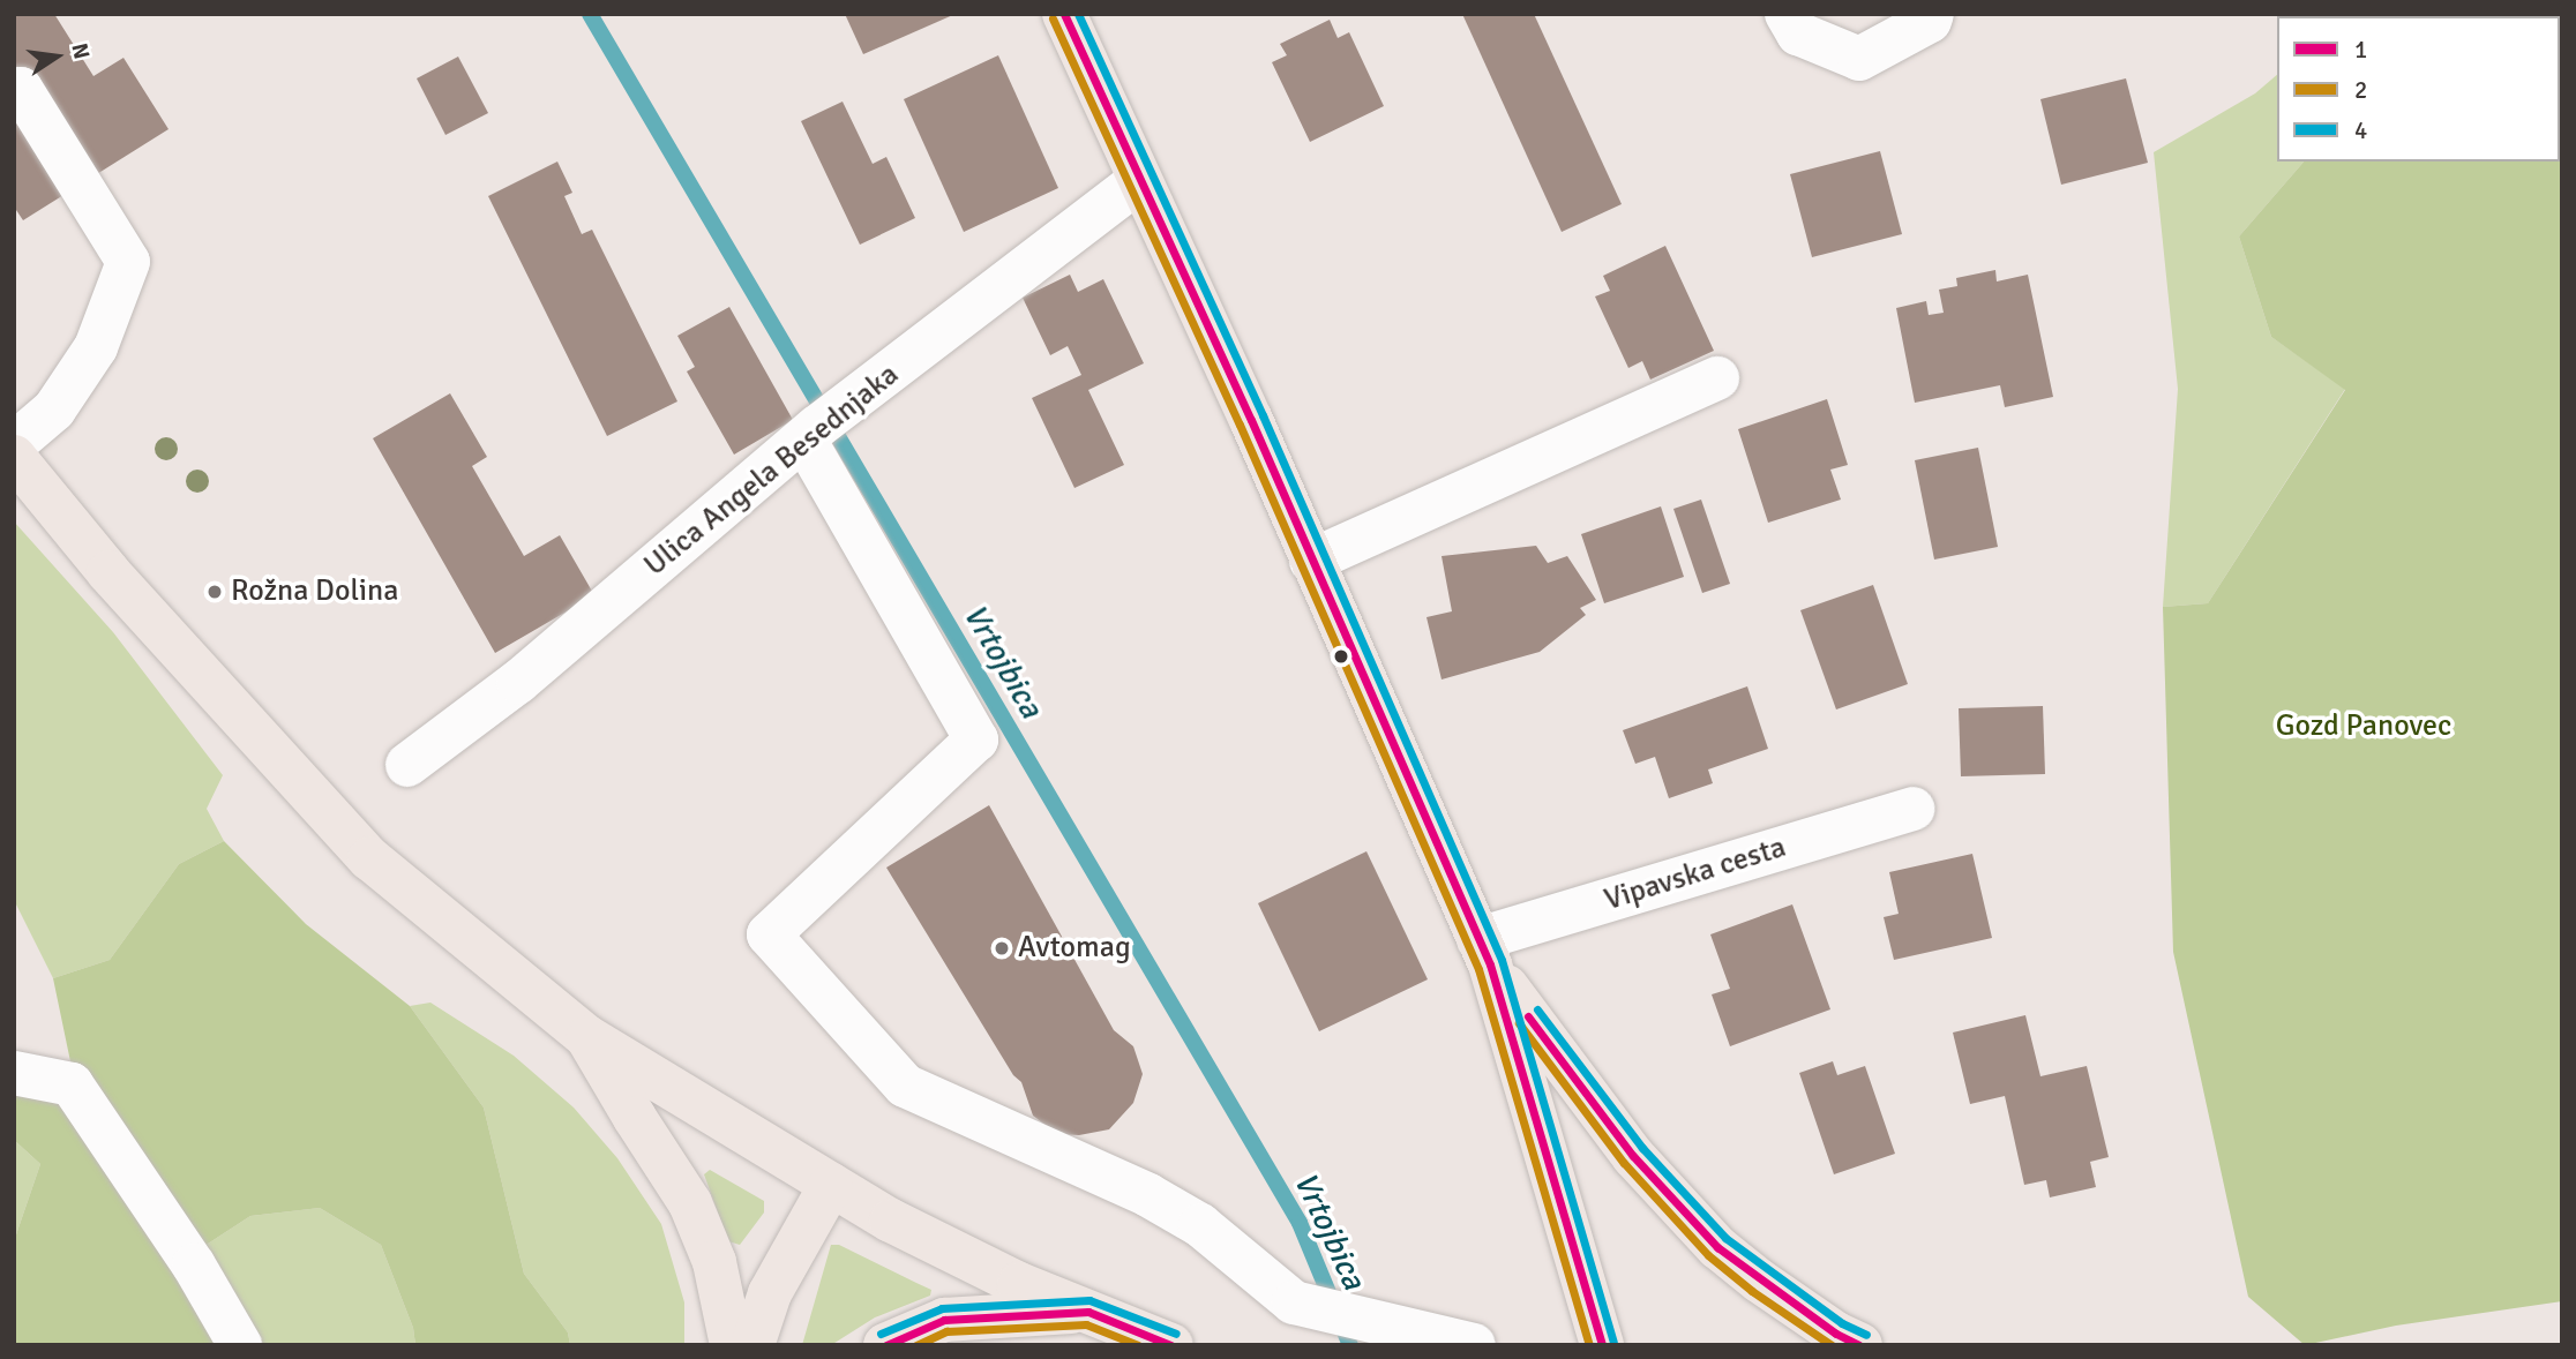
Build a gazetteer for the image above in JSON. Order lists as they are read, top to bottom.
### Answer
{
  "streets": {
    "street": ["Ulica Angela Besednjaka", "Vipavska cesta"]
  },
  "water": ["Vrtojbica"],
  "parks": ["Gozd Panovec"],
  "places": ["Rožna Dolina", "Avtomag"],
  "lines": ["transit line 1", "transit line 4", "transit line 2"],
  "legend": ["1", "2", "4"],
  "north": "right"
}
